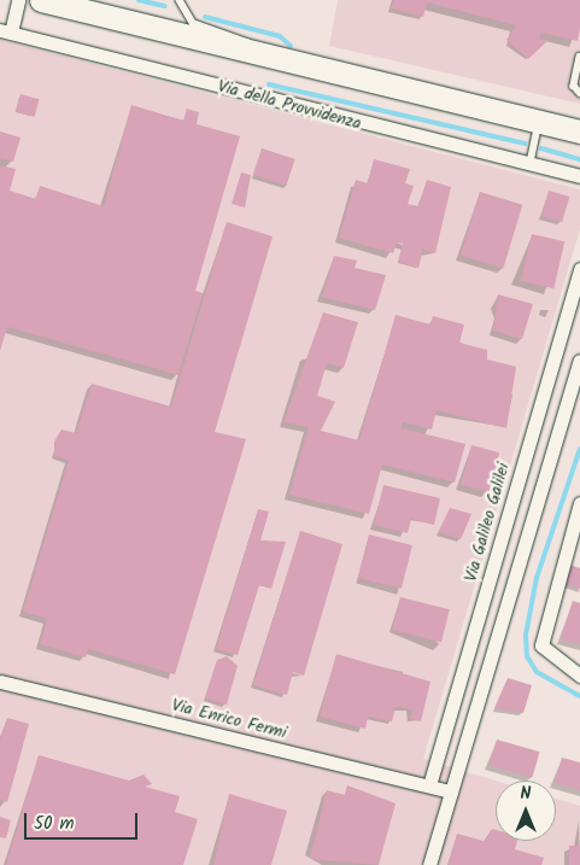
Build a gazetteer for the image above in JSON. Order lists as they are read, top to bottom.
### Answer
{
  "streets": {
    "street": ["Via della Provvidenza", "Via Galileo Galilei", "Via Enrico Fermi"]
  },
  "crossings": [
    ["Via Galileo Galilei", "Via Enrico Fermi"]
  ],
  "scale_bar": "50 m",
  "north": "top"
}
